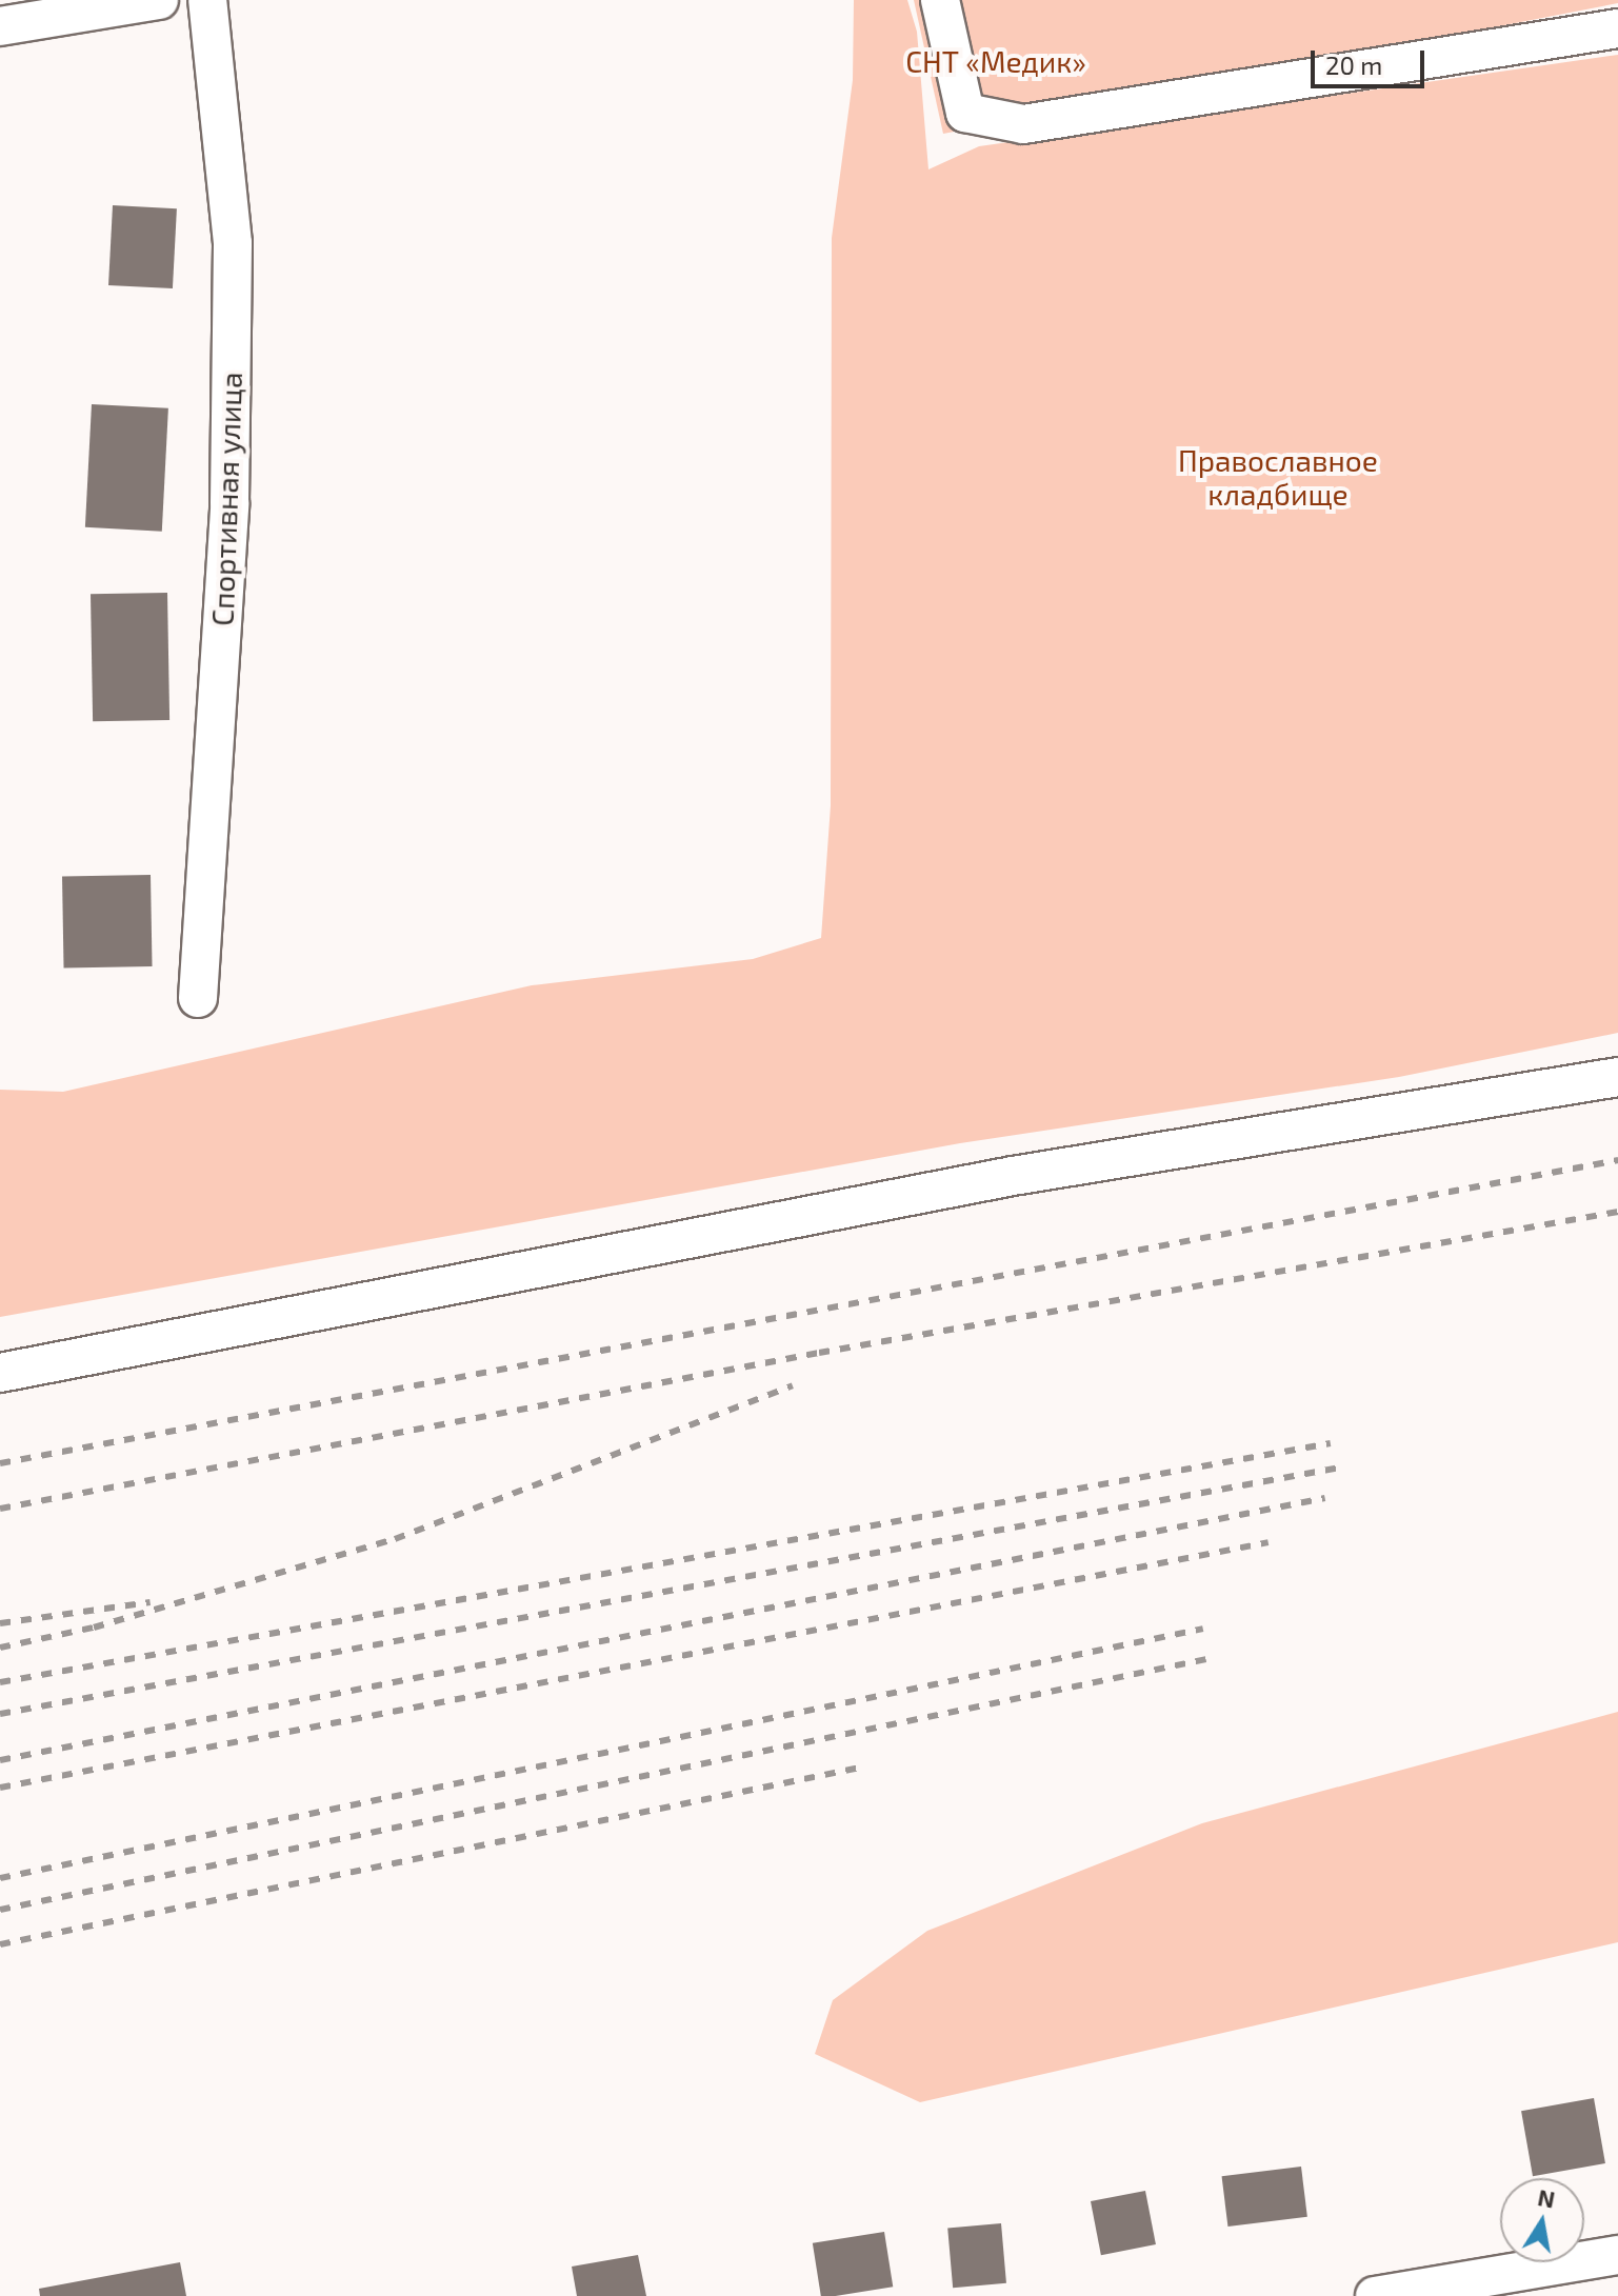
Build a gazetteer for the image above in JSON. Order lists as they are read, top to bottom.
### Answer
{
  "streets": {
    "street": ["Спортивная улица"]
  },
  "parks": ["СНТ «Медик»", "Православное кладбище"],
  "scale_bar": "20 m",
  "north": "top"
}
